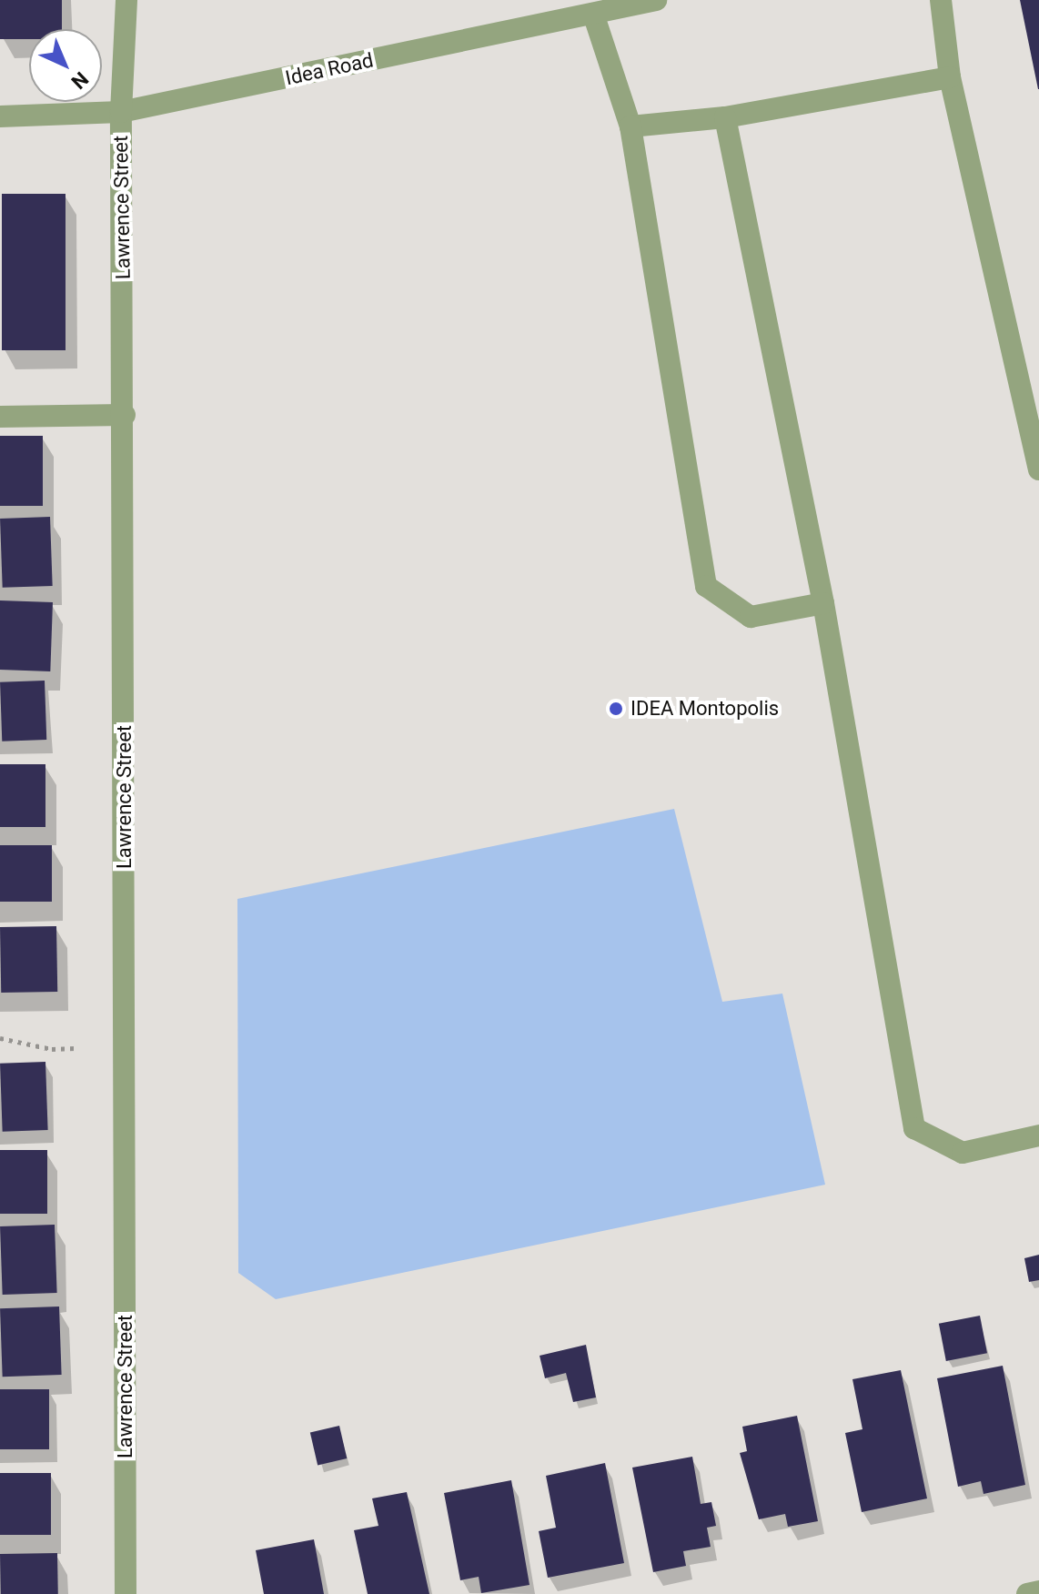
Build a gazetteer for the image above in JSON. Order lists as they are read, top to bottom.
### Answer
{
  "streets": {
    "street": ["Idea Road", "Lawrence Street"]
  },
  "crossings": [
    ["Idea Road", "Lawrence Street"]
  ],
  "places": ["IDEA Montopolis"],
  "north": "bottom right"
}
